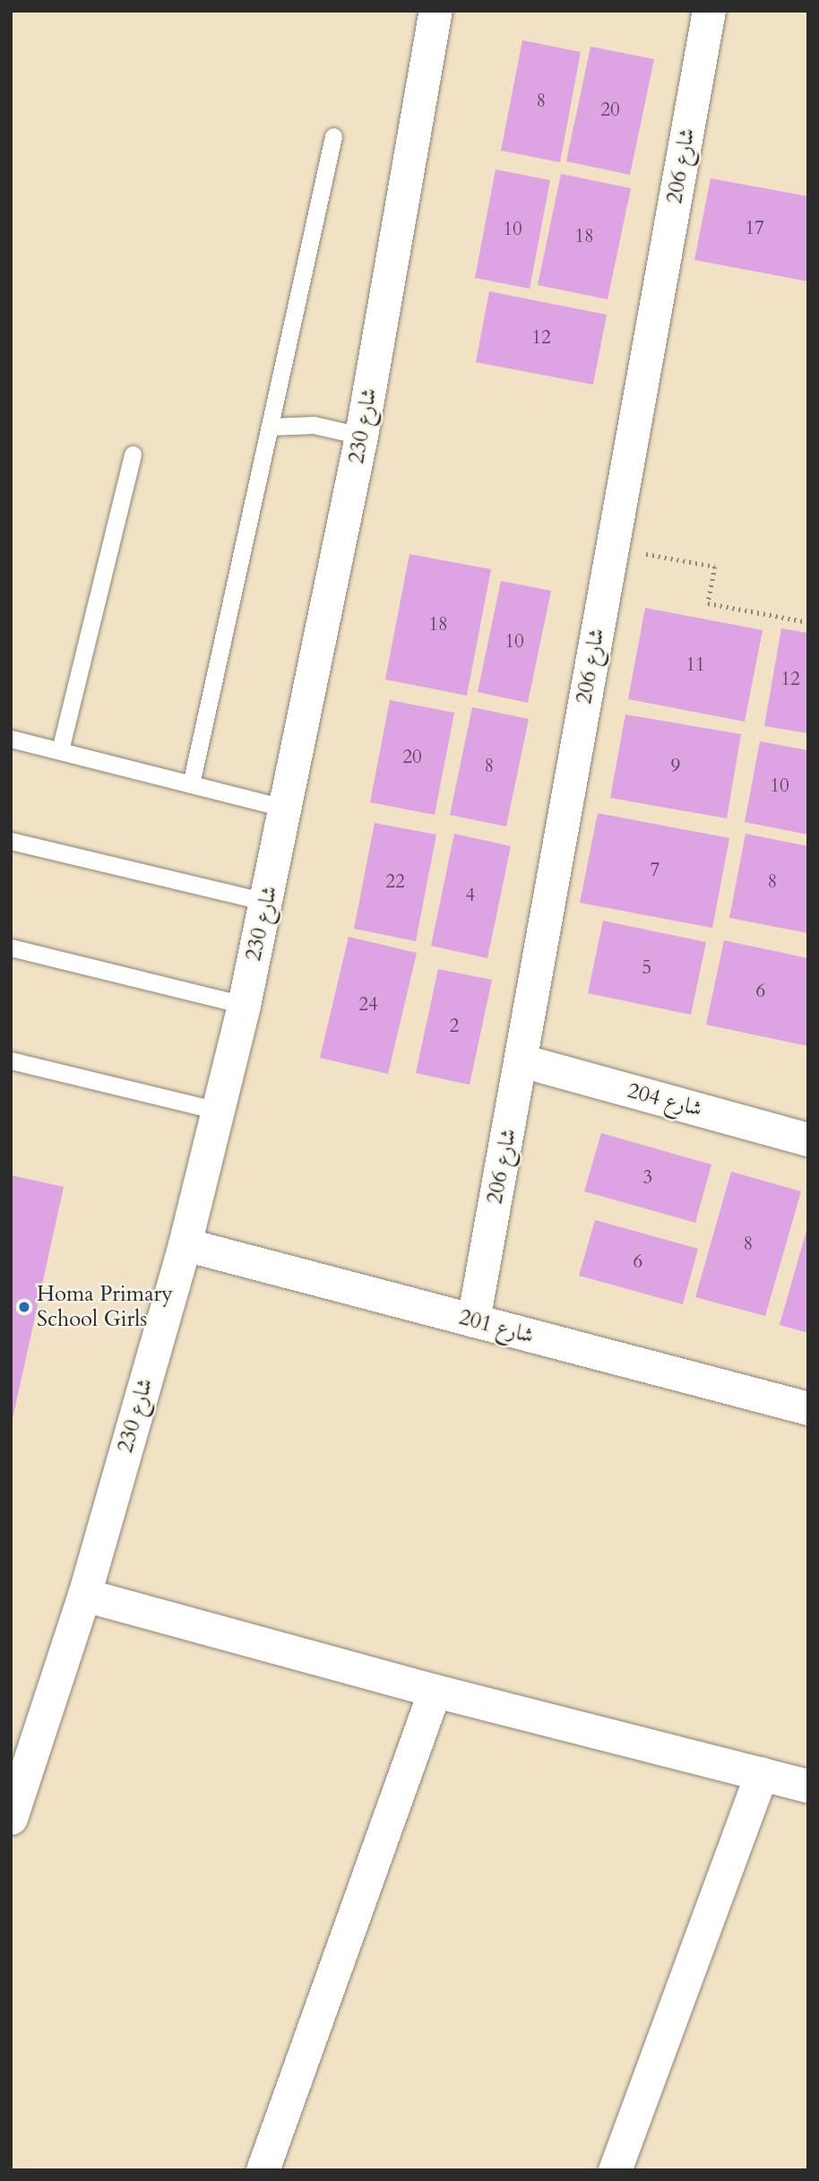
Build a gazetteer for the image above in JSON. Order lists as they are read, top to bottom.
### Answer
{
  "streets": {
    "street": [
      "شارع 206",
      "شارع 230",
      "شارع 204",
      "شارع 201"
    ]
  },
  "crossings": [
    ["شارع 206", "شارع 204"],
    ["شارع 206", "شارع 201"],
    ["شارع 230", "شارع 201"]
  ],
  "places": ["Homa Primary School Girls"],
  "house_numbers": [
    "8",
    "20",
    "17",
    "10",
    "18",
    "12",
    "18",
    "10",
    "11",
    "12",
    "20",
    "8",
    "9",
    "10",
    "7",
    "22",
    "8",
    "4",
    "5",
    "6",
    "24",
    "2",
    "3",
    "8",
    "6"
  ]
}
